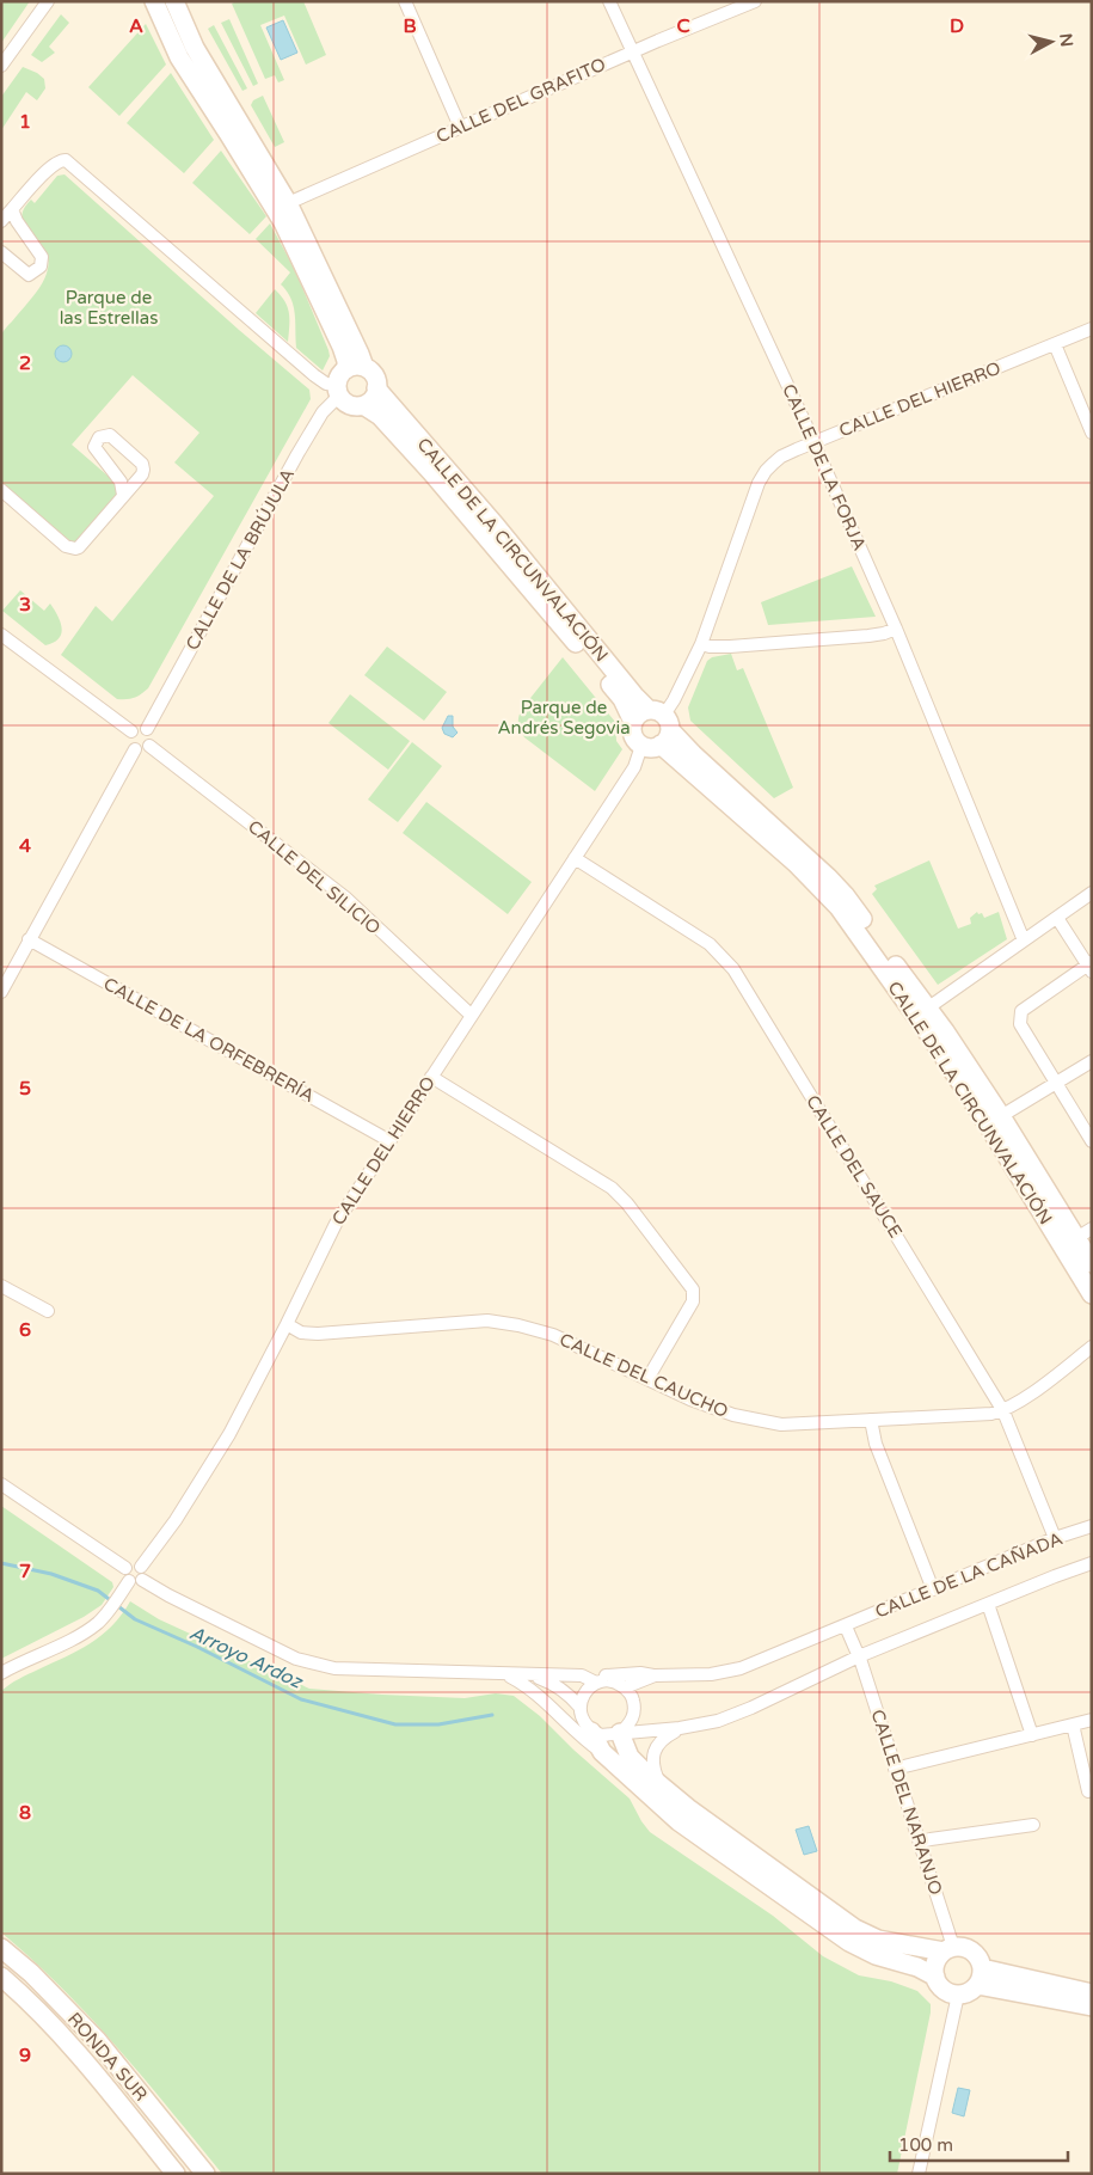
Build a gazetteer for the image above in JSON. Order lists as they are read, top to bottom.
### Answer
{
  "streets": {
    "street": [
      "CALLE DEL GRAFITO",
      "CALLE DEL HIERRO",
      "CALLE DE LA FORJA",
      "CALLE DE LA CIRCUNVALACIÓN",
      "CALLE DE LA BRÚJULA",
      "CALLE DEL SILICIO",
      "CALLE DE LA ORFEBRERÍA",
      "CALLE DEL SAUCE",
      "CALLE DEL CAUCHO",
      "CALLE DE LA CAÑADA",
      "CALLE DEL NARANJO",
      "RONDA SUR"
    ]
  },
  "crossings": [
    ["CALLE DEL GRAFITO", "CALLE DE LA FORJA"],
    ["CALLE DEL HIERRO", "CALLE DE LA FORJA"],
    ["CALLE DEL HIERRO", "CALLE DE LA CIRCUNVALACIÓN"],
    ["CALLE DEL HIERRO", "CALLE DEL SILICIO"],
    ["CALLE DEL HIERRO", "CALLE DE LA ORFEBRERÍA"],
    ["CALLE DEL HIERRO", "CALLE DEL SAUCE"],
    ["CALLE DEL HIERRO", "CALLE DEL CAUCHO"],
    ["CALLE DEL HIERRO", "CALLE DE LA CAÑADA"],
    ["CALLE DE LA CIRCUNVALACIÓN", "CALLE DE LA BRÚJULA"],
    ["CALLE DE LA BRÚJULA", "CALLE DEL SILICIO"],
    ["CALLE DEL SAUCE", "CALLE DEL CAUCHO"],
    ["CALLE DEL SAUCE", "CALLE DE LA CAÑADA"],
    ["CALLE DE LA CAÑADA", "CALLE DEL NARANJO"]
  ],
  "water": ["Arroyo Ardoz"],
  "parks": ["Parque de las Estrellas", "Parque de Andrés Segovia"],
  "scale_bar": "100 m",
  "north": "right",
  "grid": {
    "columns": [
      "A",
      "B",
      "C",
      "D"
    ],
    "rows": [
      "1",
      "2",
      "3",
      "4",
      "5",
      "6",
      "7",
      "8",
      "9"
    ]
  }
}
